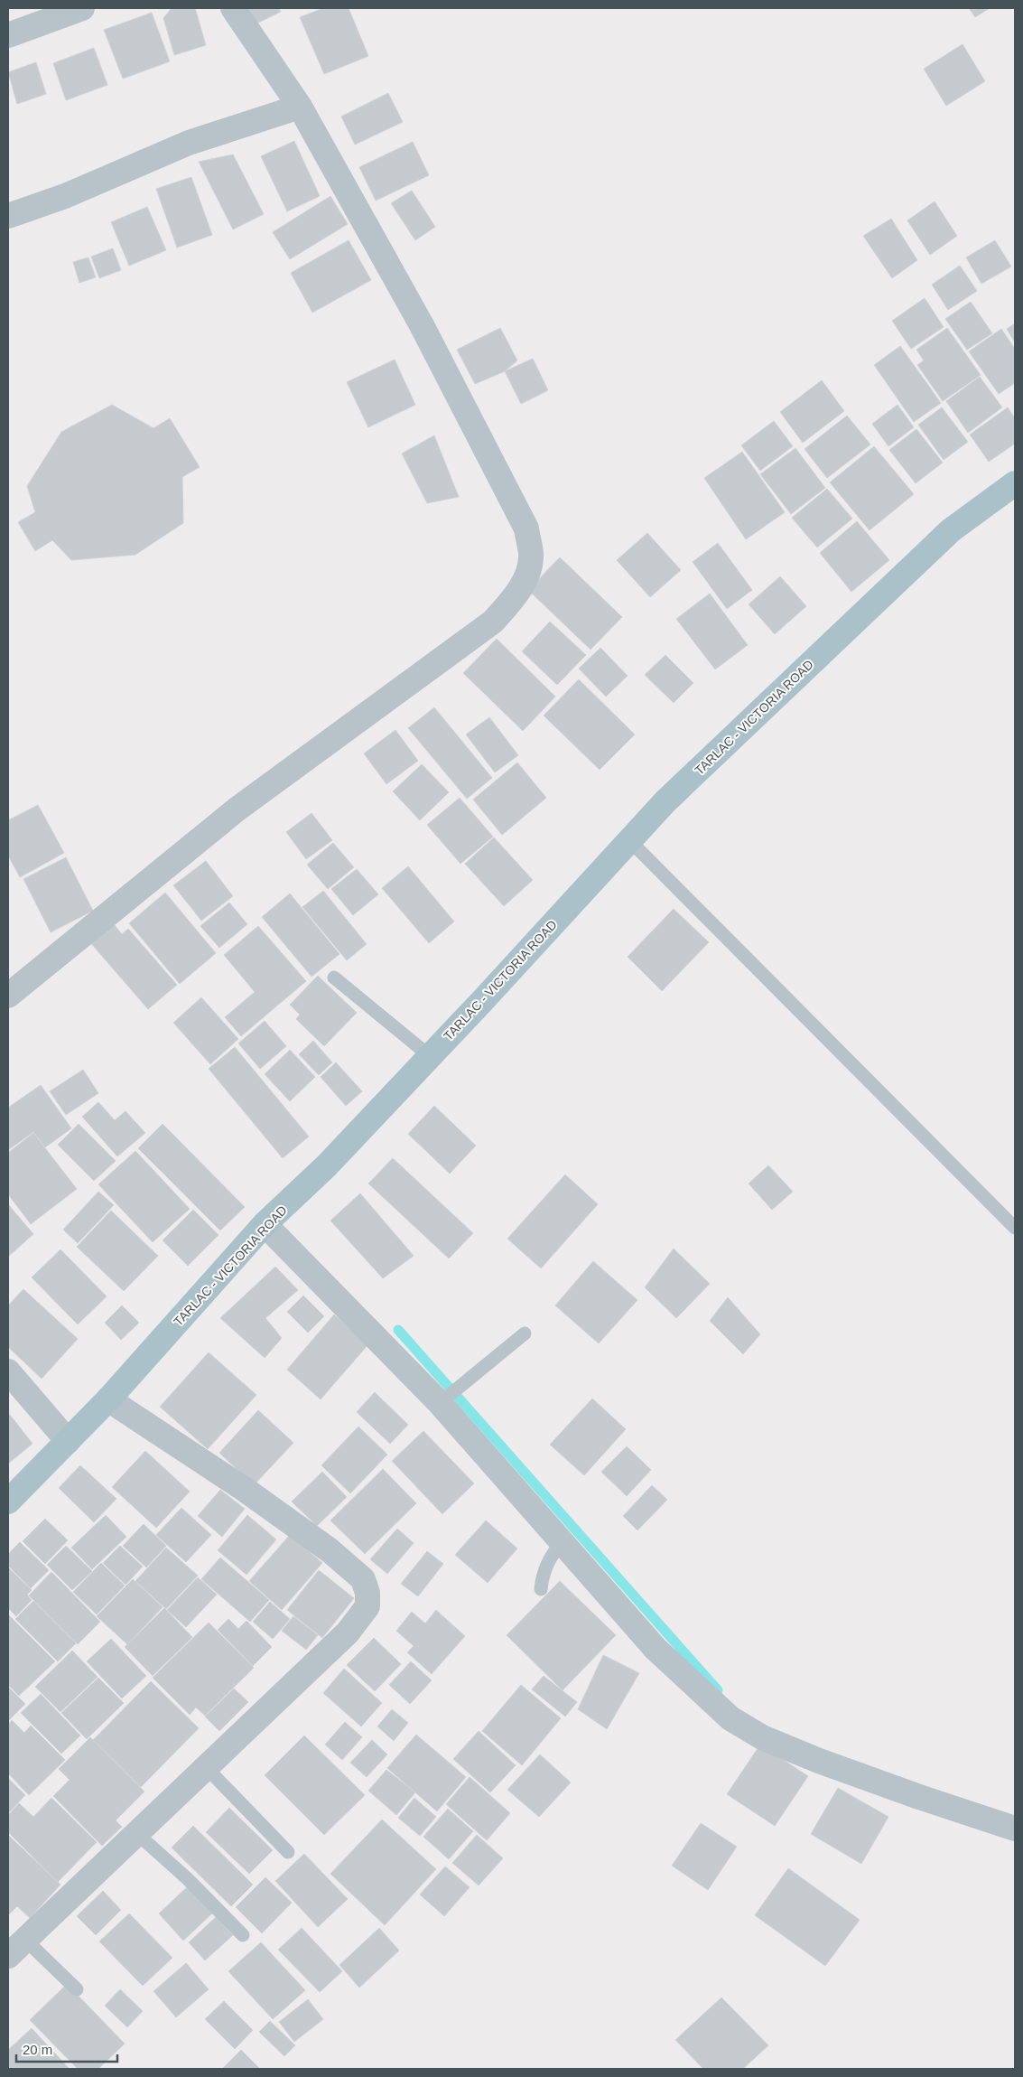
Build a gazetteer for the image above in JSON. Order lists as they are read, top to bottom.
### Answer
{
  "streets": {
    "main road": ["TARLAC - VICTORIA ROAD"]
  },
  "scale_bar": "20 m"
}
